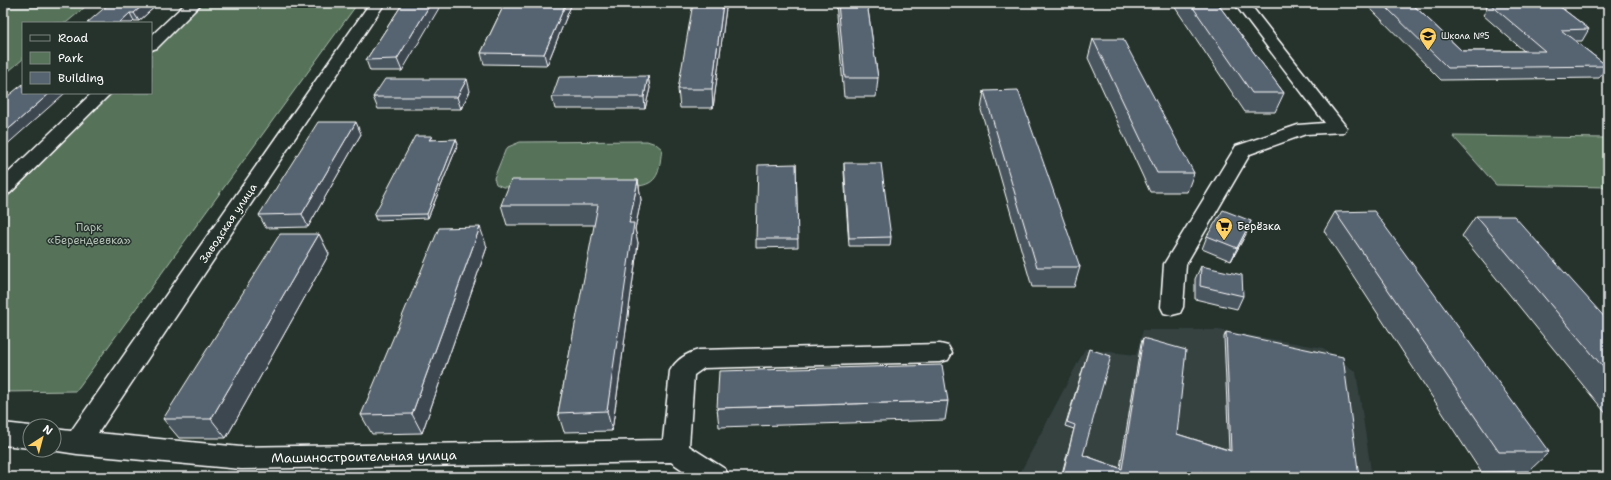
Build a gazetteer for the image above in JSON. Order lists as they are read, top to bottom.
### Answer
{
  "streets": {
    "street": ["Заводская улица", "Машиностроительная улица"]
  },
  "crossings": [
    ["Заводская улица", "Машиностроительная улица"]
  ],
  "parks": ["Парк «Берендеевка»"],
  "places": {
    "school or university": ["Школа №5"],
    "supermarket": ["Берёзка"]
  },
  "legend": ["Road", "Park", "Building"],
  "north": "top right"
}
